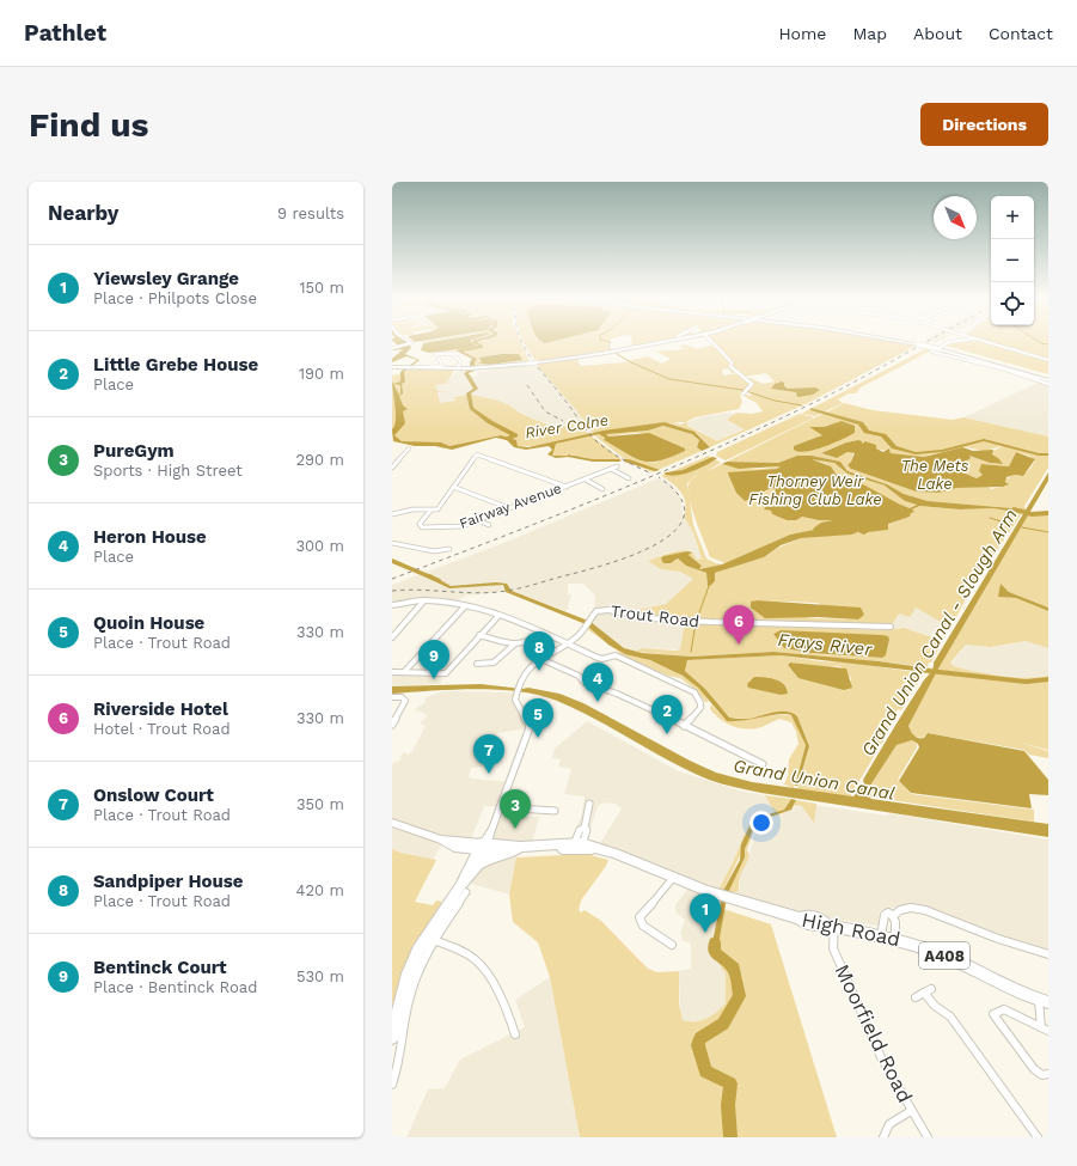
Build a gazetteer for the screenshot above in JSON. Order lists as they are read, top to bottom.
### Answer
{
  "streets": {
    "main road": ["High Road", "A408"],
    "street": ["Fairway Avenue", "Trout Road", "Moorfield Road"]
  },
  "crossings": [
    ["High Road", "Moorfield Road"]
  ],
  "water": [
    "River Colne",
    "The Mets Lake",
    "Thorney Weir Fishing Club Lake",
    "Grand Union Canal - Slough Arm",
    "Frays River",
    "Grand Union Canal"
  ],
  "north": "bottom right",
  "page": {
    "header": "Pathlet",
    "nav": [
      "Home",
      "Map",
      "About",
      "Contact"
    ],
    "buttons": "Directions",
    "title": "Find us",
    "heading": ["Nearby", "9 results"],
    "map_buttons": ["+", "−"],
    "list": [
      {
        "mark": "1",
        "name": "Yiewsley Grange",
        "note": "Place · Philpots Close",
        "value": "150 m"
      },
      {
        "mark": "2",
        "name": "Little Grebe House",
        "note": "Place",
        "value": "190 m"
      },
      {
        "mark": "3",
        "name": "PureGym",
        "note": "Sports · High Street",
        "value": "290 m"
      },
      {
        "mark": "4",
        "name": "Heron House",
        "note": "Place",
        "value": "300 m"
      },
      {
        "mark": "5",
        "name": "Quoin House",
        "note": "Place · Trout Road",
        "value": "330 m"
      },
      {
        "mark": "6",
        "name": "Riverside Hotel",
        "note": "Hotel · Trout Road",
        "value": "330 m"
      },
      {
        "mark": "7",
        "name": "Onslow Court",
        "note": "Place · Trout Road",
        "value": "350 m"
      },
      {
        "mark": "8",
        "name": "Sandpiper House",
        "note": "Place · Trout Road",
        "value": "420 m"
      },
      {
        "mark": "9",
        "name": "Bentinck Court",
        "note": "Place · Bentinck Road",
        "value": "530 m"
      }
    ],
    "pins": [
      "6",
      "8",
      "9",
      "4",
      "2",
      "5",
      "7",
      "3",
      "1"
    ]
  }
}
